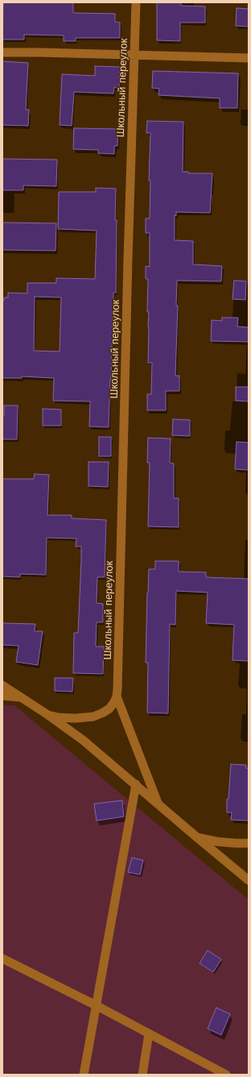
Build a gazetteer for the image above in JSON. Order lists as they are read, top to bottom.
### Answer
{
  "streets": {
    "street": ["Школьный переулок"]
  }
}
